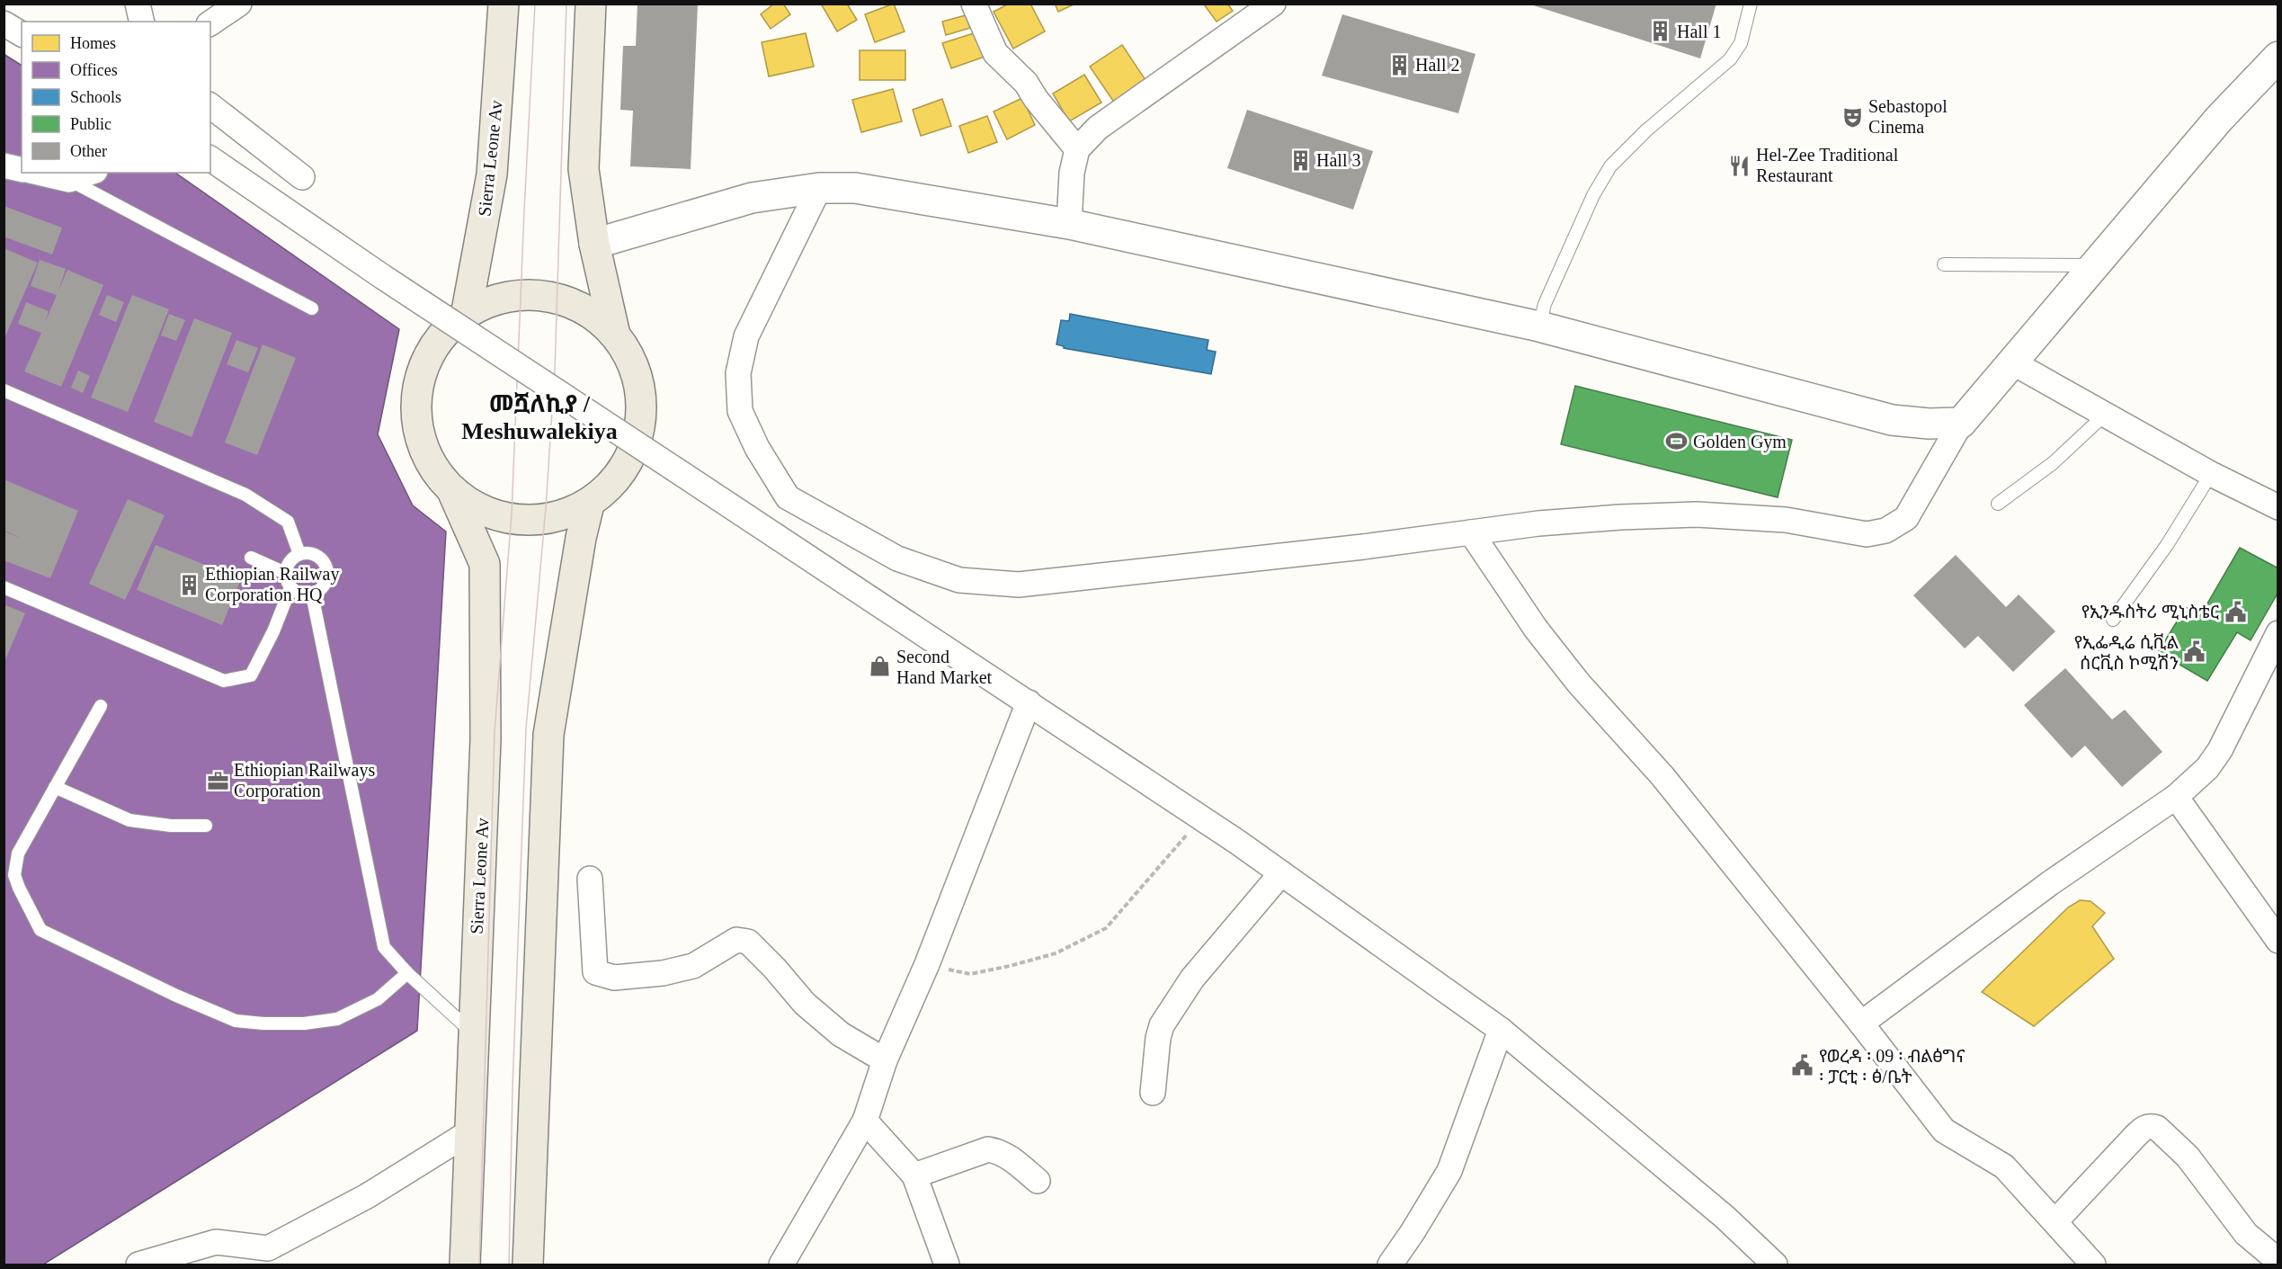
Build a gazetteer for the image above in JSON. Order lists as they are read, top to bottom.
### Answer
{
  "streets": {
    "main road": ["Sierra Leone Av"]
  },
  "districts": ["መሿለኪያ / Meshuwalekiya"],
  "places": {
    "building": [
      "Hall 1",
      "Hall 2",
      "Hall 3",
      "Ethiopian Railway Corporation HQ"
    ],
    "theatre": ["Sebastopol Cinema"],
    "restaurant": ["Hel-Zee Traditional Restaurant"],
    "sports": ["Golden Gym"],
    "public building": ["የኢንዱስትሪ ሚኒስቴር", "የኢፌዲሬ ሲቪል ሰርቪስ ኮሚሽን", "የወረዳ ፡ 09 ፡ ብልፅግና ፡ ፓርቲ ፡ ፅ/ቤት"],
    "shop": ["Second Hand Market"],
    "office": ["Ethiopian Railways Corporation"]
  },
  "legend": [
    "Homes",
    "Offices",
    "Schools",
    "Public",
    "Other"
  ]
}
